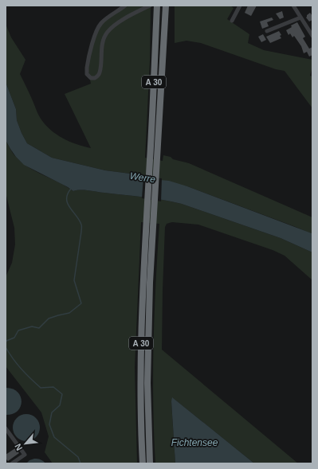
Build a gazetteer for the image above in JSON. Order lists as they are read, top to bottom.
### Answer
{
  "streets": {
    "highway": ["A 30"]
  },
  "water": ["Werre", "Fichtensee"],
  "north": "bottom left"
}
